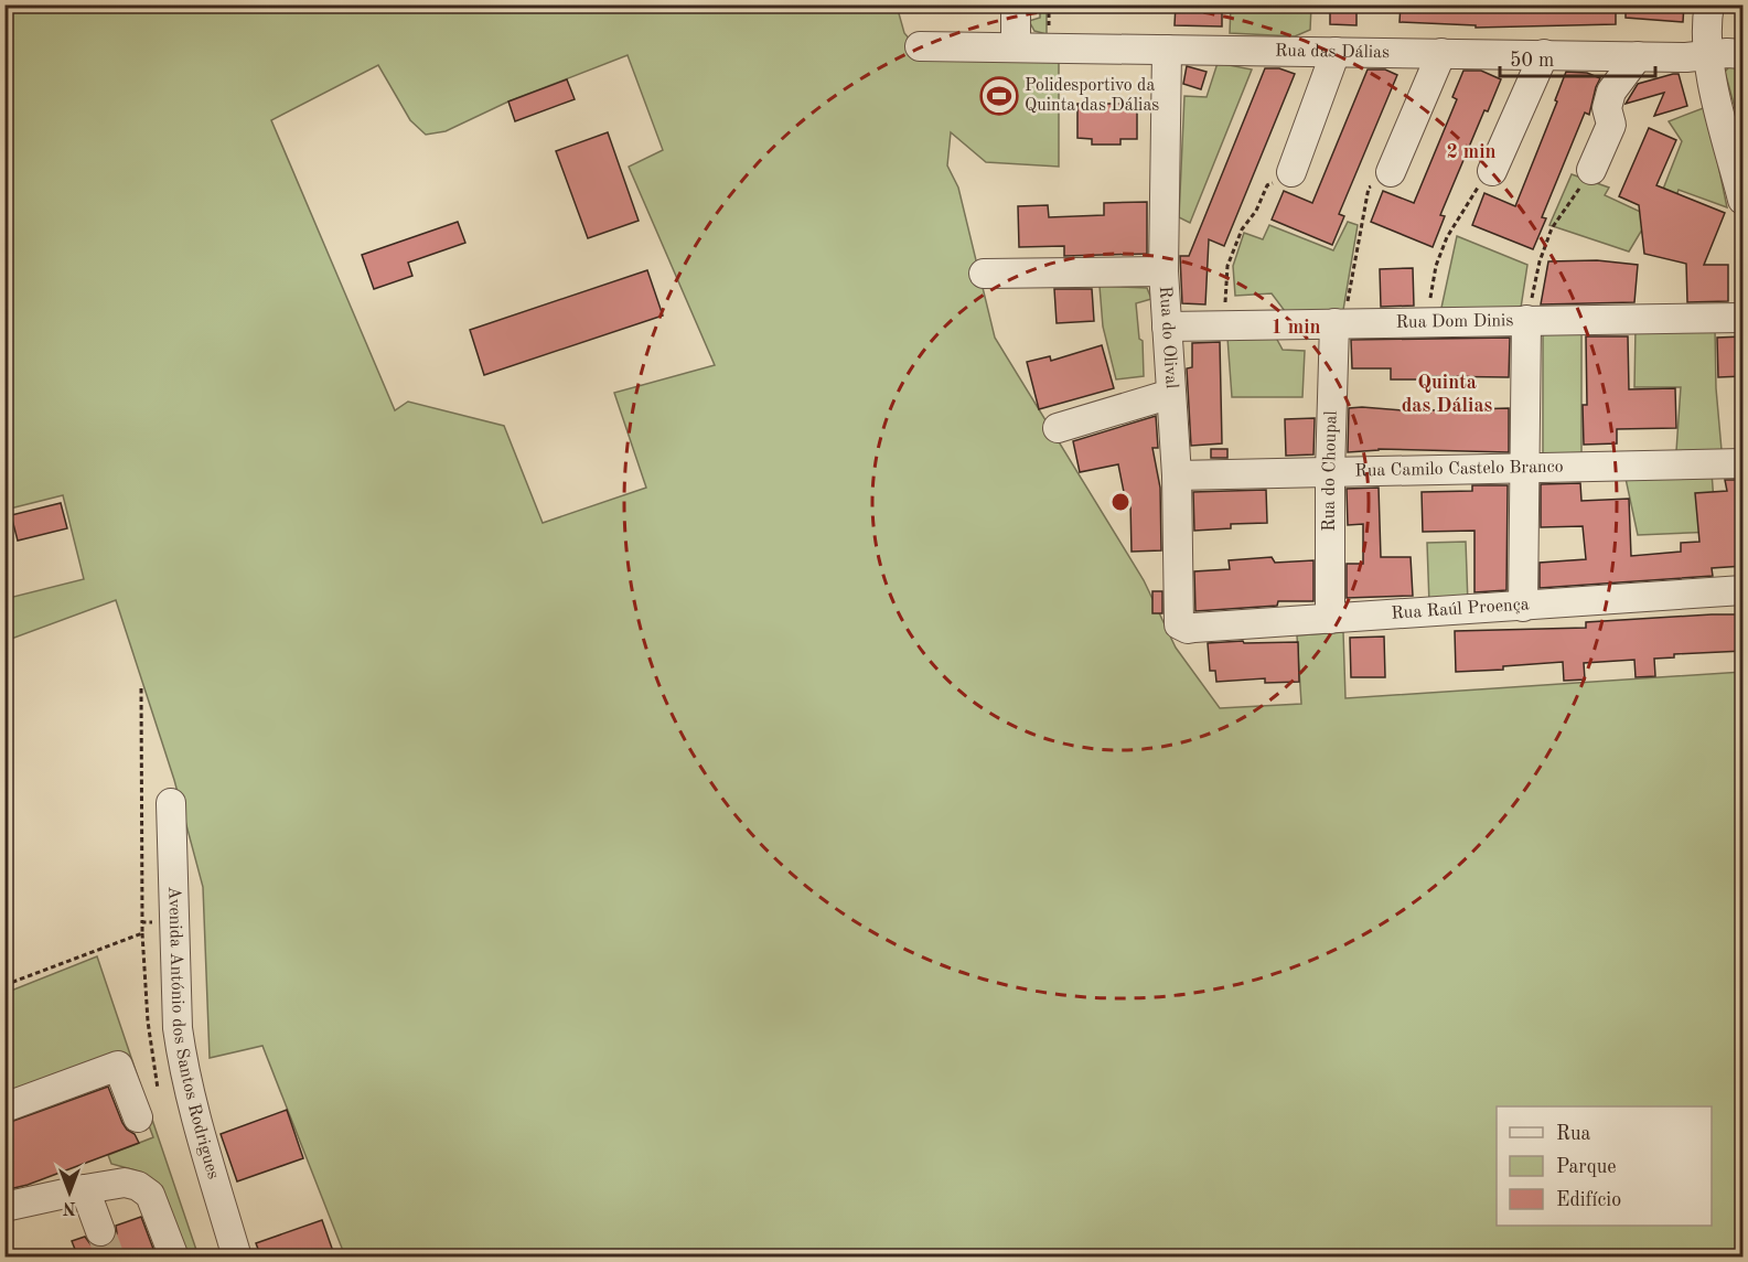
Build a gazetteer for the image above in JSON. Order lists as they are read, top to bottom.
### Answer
{
  "streets": {
    "street": [
      "Rua das Dálias",
      "Rua Dom Dinis",
      "Rua do Olival",
      "Rua Camilo Castelo Branco",
      "Rua do Choupal",
      "Rua Raúl Proença",
      "Avenida António dos Santos Rodrigues"
    ]
  },
  "crossings": [
    ["Rua das Dálias", "Rua do Olival"],
    ["Rua Dom Dinis", "Rua do Olival"],
    ["Rua Dom Dinis", "Rua do Choupal"],
    ["Rua do Olival", "Rua Camilo Castelo Branco"],
    ["Rua do Olival", "Rua Raúl Proença"],
    ["Rua Camilo Castelo Branco", "Rua do Choupal"],
    ["Rua do Choupal", "Rua Raúl Proença"]
  ],
  "districts": ["Quinta das Dálias"],
  "places": {
    "sports": ["Polidesportivo da Quinta das Dálias"]
  },
  "legend": ["Rua", "Parque", "Edifício"],
  "scale_bar": "50 m",
  "north": "bottom",
  "rings": ["2 min", "1 min"]
}
